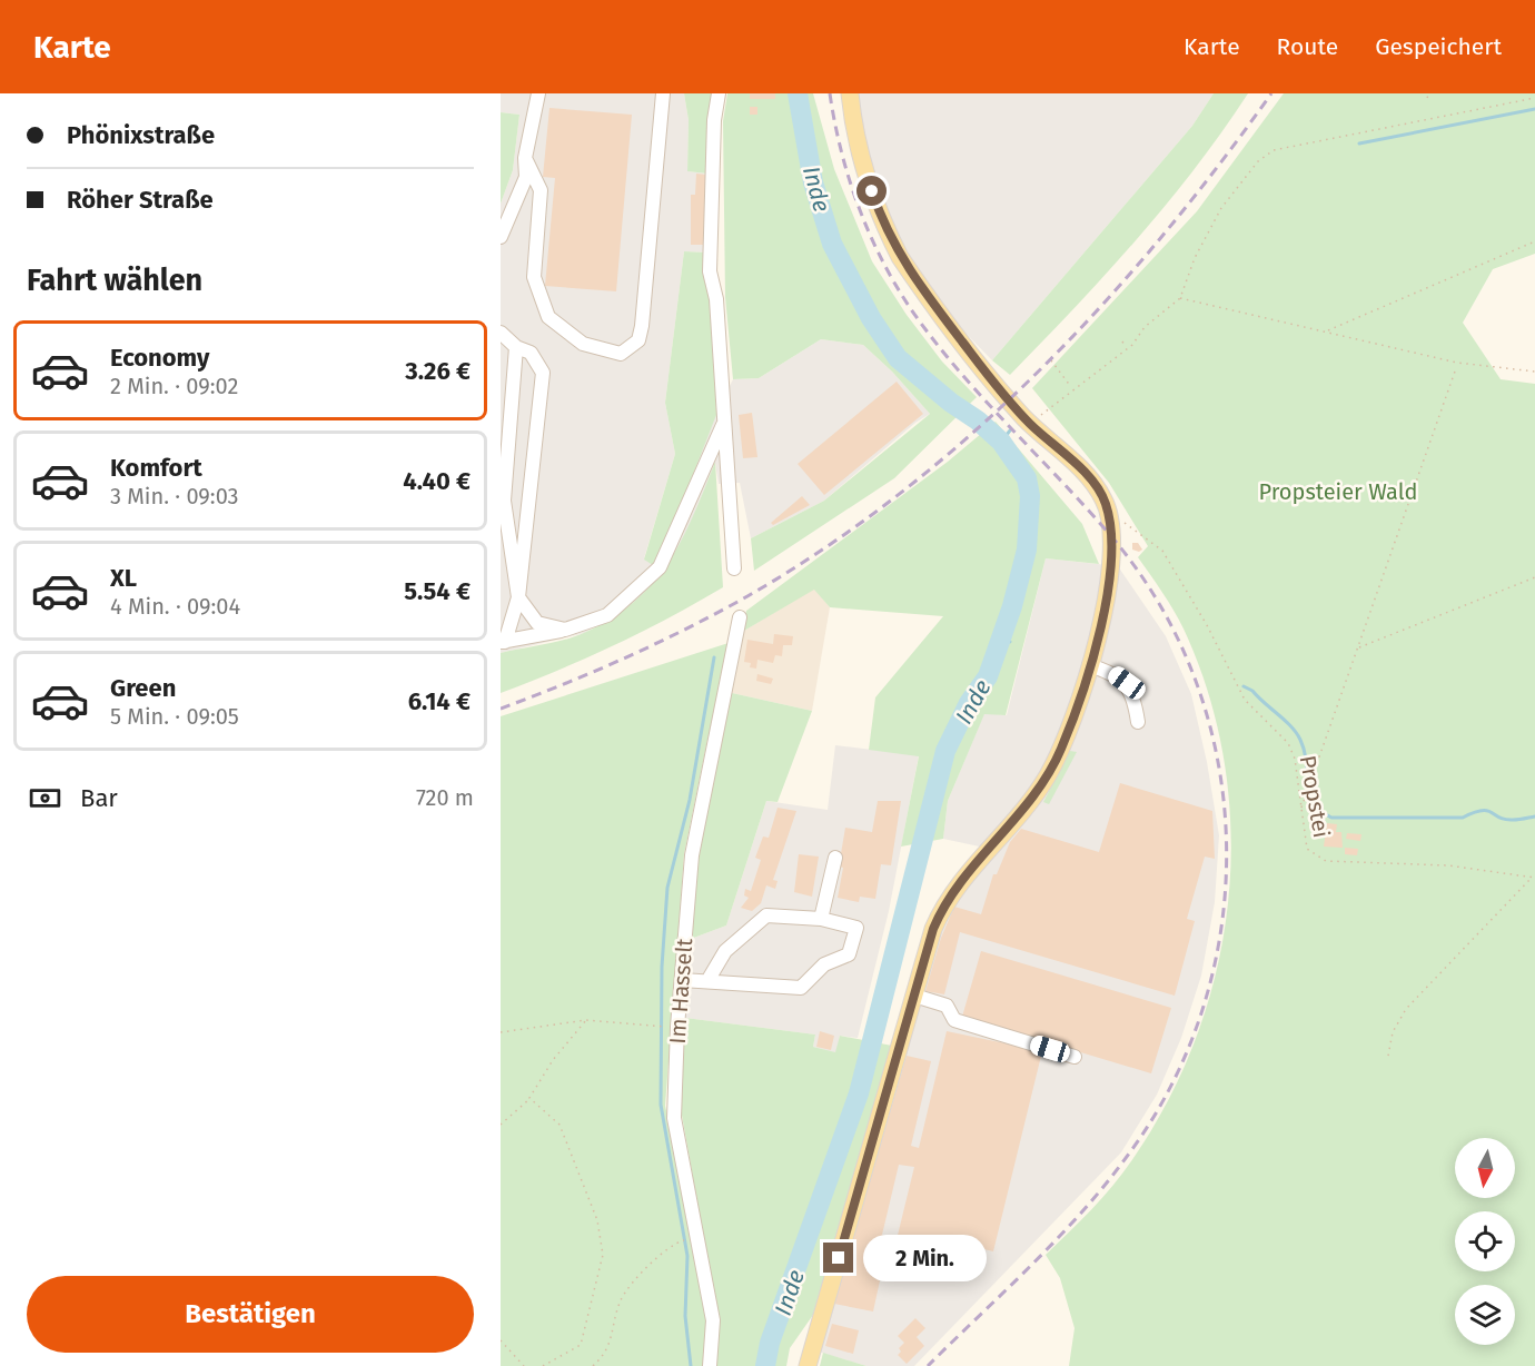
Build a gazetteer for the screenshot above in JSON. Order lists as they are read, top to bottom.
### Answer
{
  "streets": {
    "street": ["Im Hasselt"],
    "path": ["Propstei"]
  },
  "water": ["Inde"],
  "parks": ["Propsteier Wald"],
  "north": "bottom",
  "page": {
    "header": "Karte",
    "nav": ["Karte", "Route", "Gespeichert"],
    "banner": ["Phönixstraße", "Röher Straße"],
    "heading": "Fahrt wählen",
    "list": [
      {
        "name": "Economy",
        "note": "2 Min. · 09:02",
        "value": "3.26 €"
      },
      {
        "name": "Komfort",
        "note": "3 Min. · 09:03",
        "value": "4.40 €"
      },
      {
        "name": "XL",
        "note": "4 Min. · 09:04",
        "value": "5.54 €"
      },
      {
        "name": "Green",
        "note": "5 Min. · 09:05",
        "value": "6.14 €"
      }
    ],
    "pay": ["Bar", "720 m"],
    "bubble": "2 Min.",
    "buttons": "Bestätigen"
  }
}
